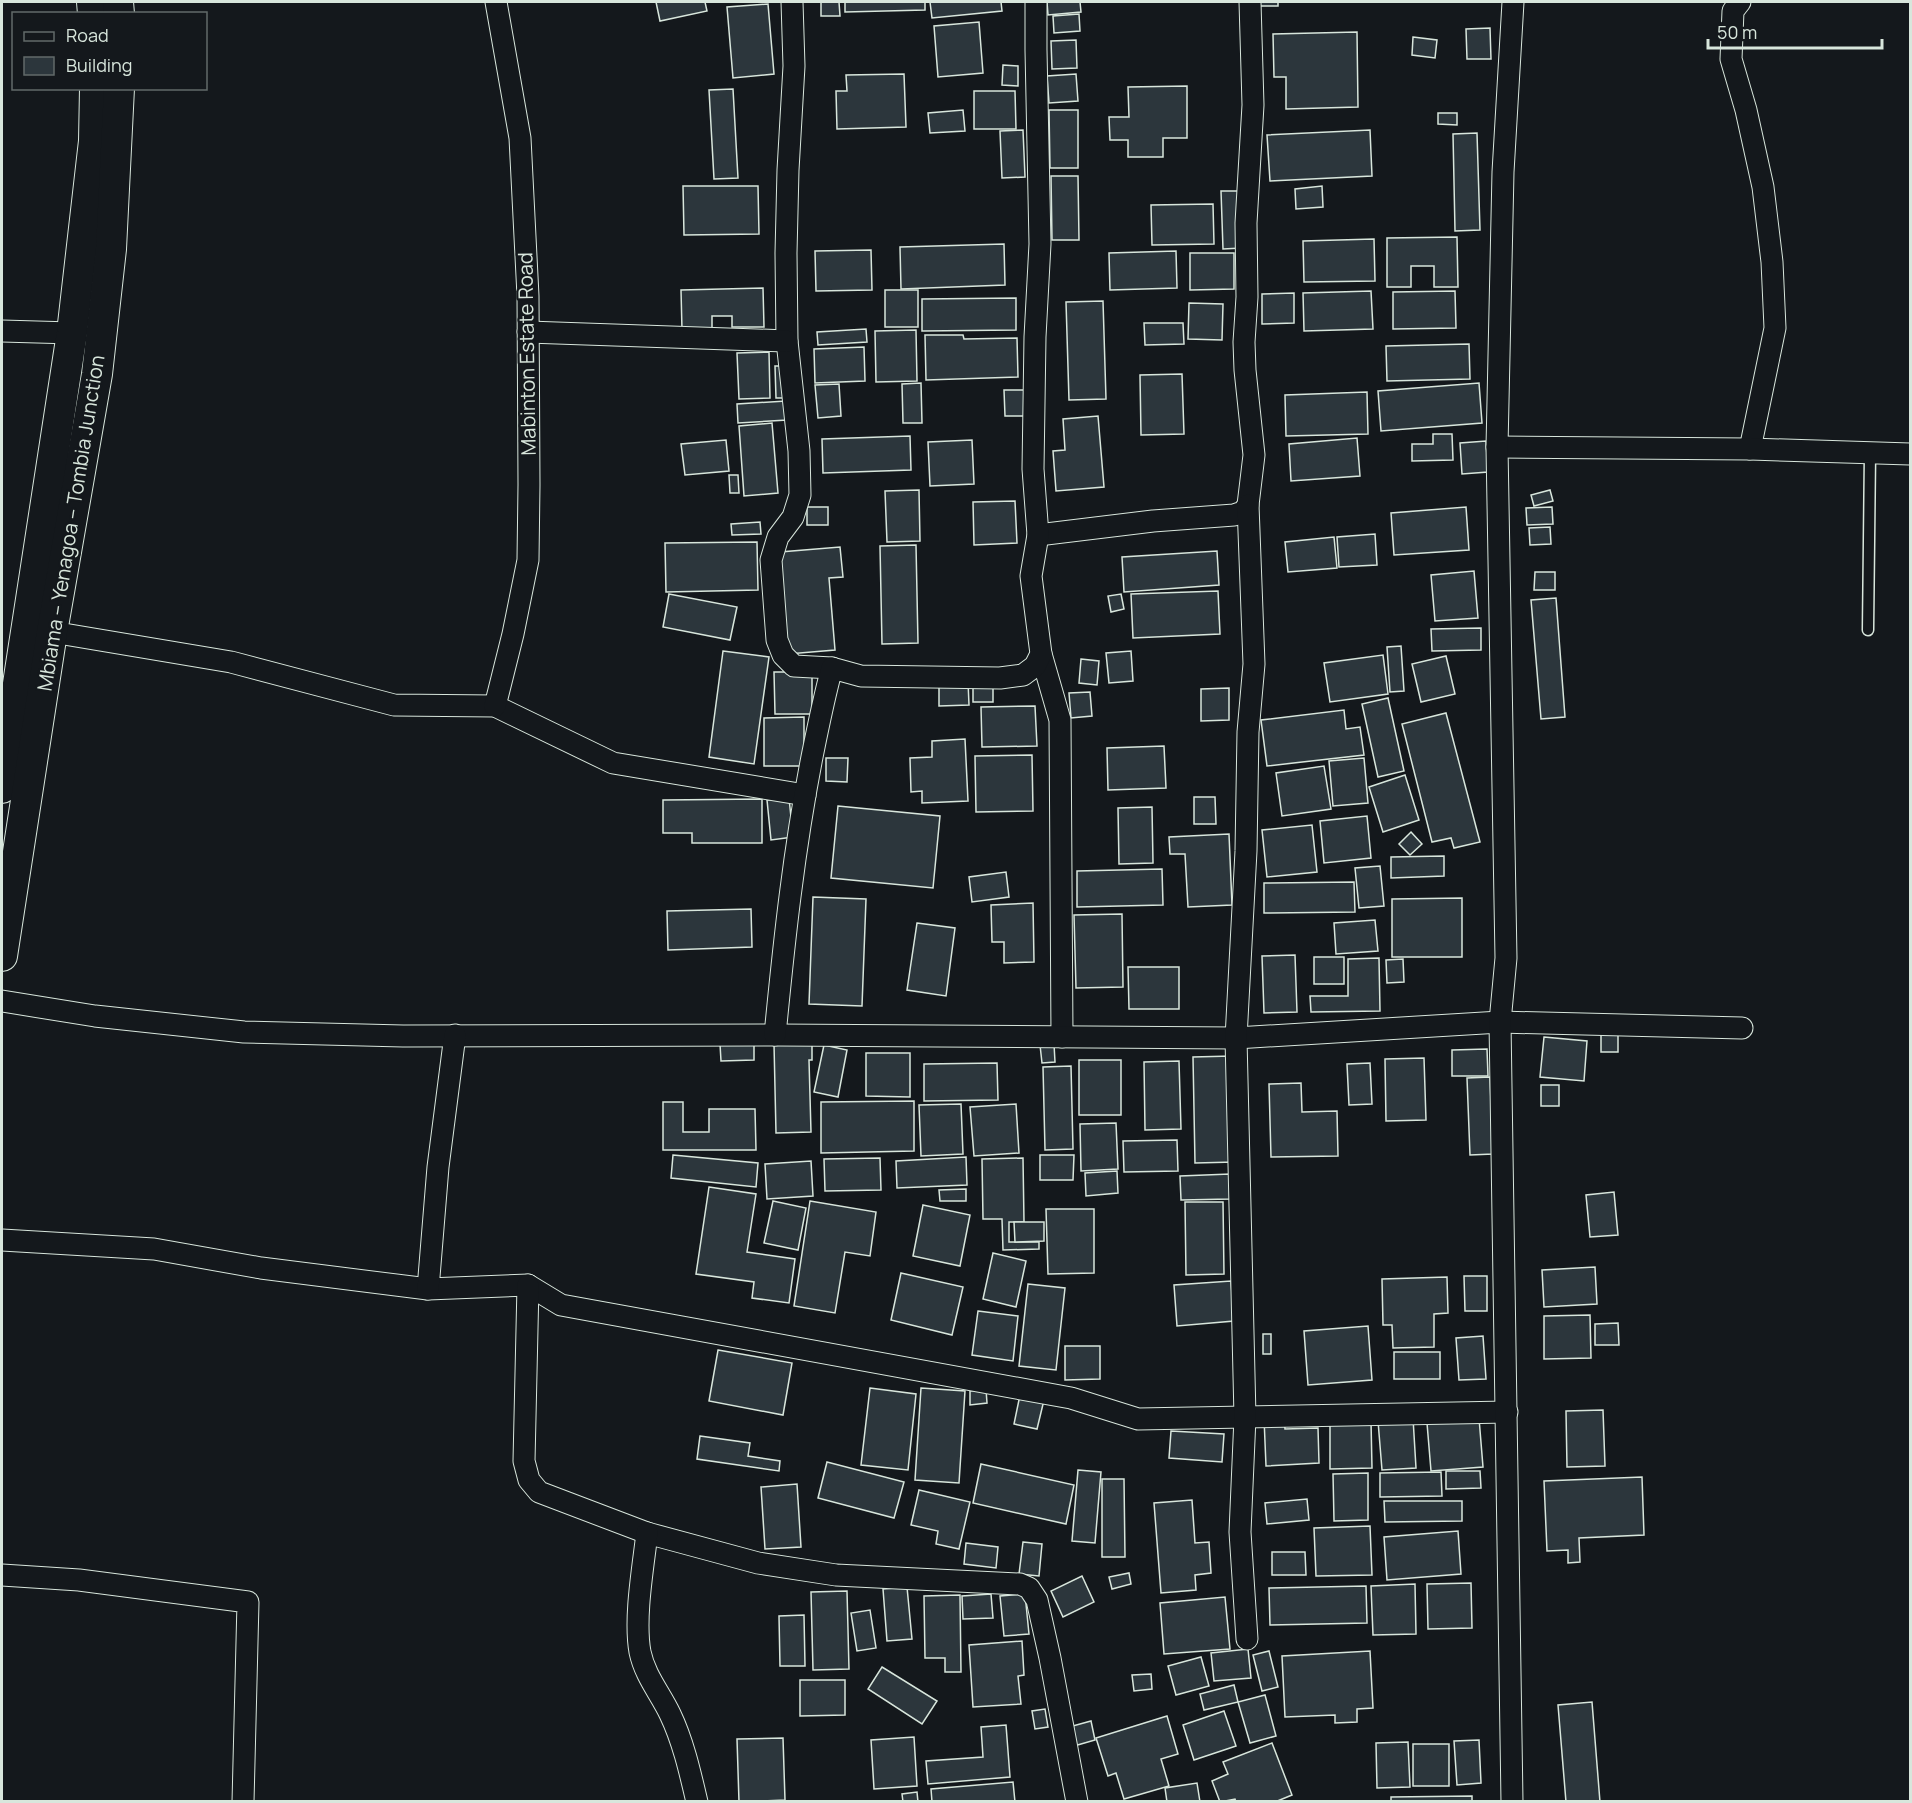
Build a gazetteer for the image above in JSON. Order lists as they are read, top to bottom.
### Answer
{
  "streets": {
    "main road": ["Mbiama – Yenagoa – Tombia Junction"],
    "street": ["Mabinton Estate Road"]
  },
  "legend": ["Road", "Building"],
  "scale_bar": "50 m"
}
